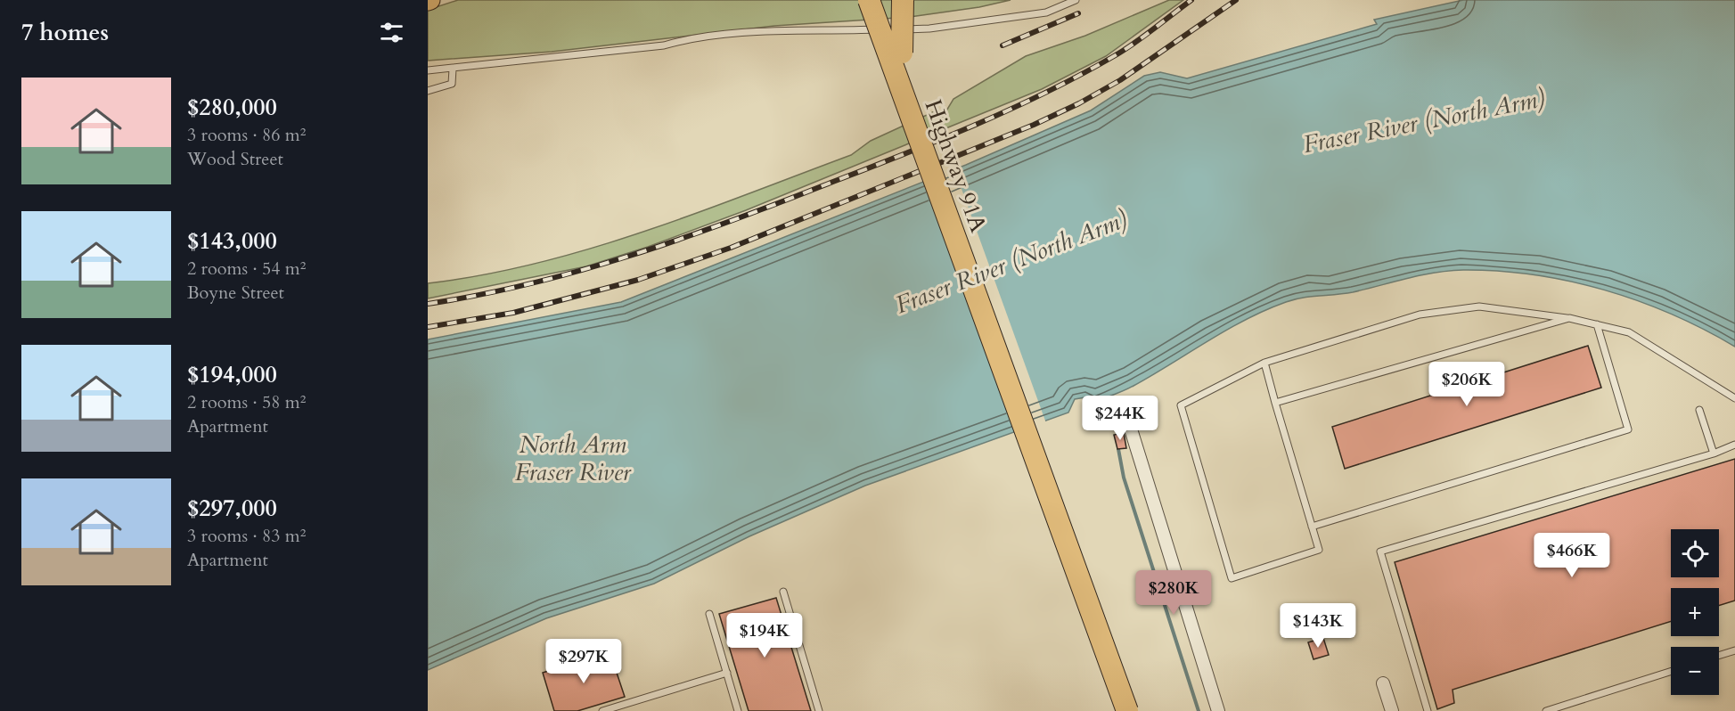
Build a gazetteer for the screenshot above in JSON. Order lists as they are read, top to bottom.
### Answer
{
  "streets": {
    "highway": ["Highway 91A"]
  },
  "water": ["Fraser River (North Arm)", "North Arm Fraser River"],
  "page": {
    "heading": "7 homes",
    "list": [
      {
        "name": "$280,000",
        "note": "3 rooms · 86 m² · Wood Street"
      },
      {
        "name": "$143,000",
        "note": "2 rooms · 54 m² · Boyne Street"
      },
      {
        "name": "$194,000",
        "note": "2 rooms · 58 m² · Apartment"
      },
      {
        "name": "$297,000",
        "note": "3 rooms · 83 m² · Apartment"
      }
    ],
    "price": [
      "$206K",
      "$244K",
      "$466K",
      "$280K",
      "$143K",
      "$194K",
      "$297K"
    ],
    "map_buttons": ["+", "−"]
  }
}
